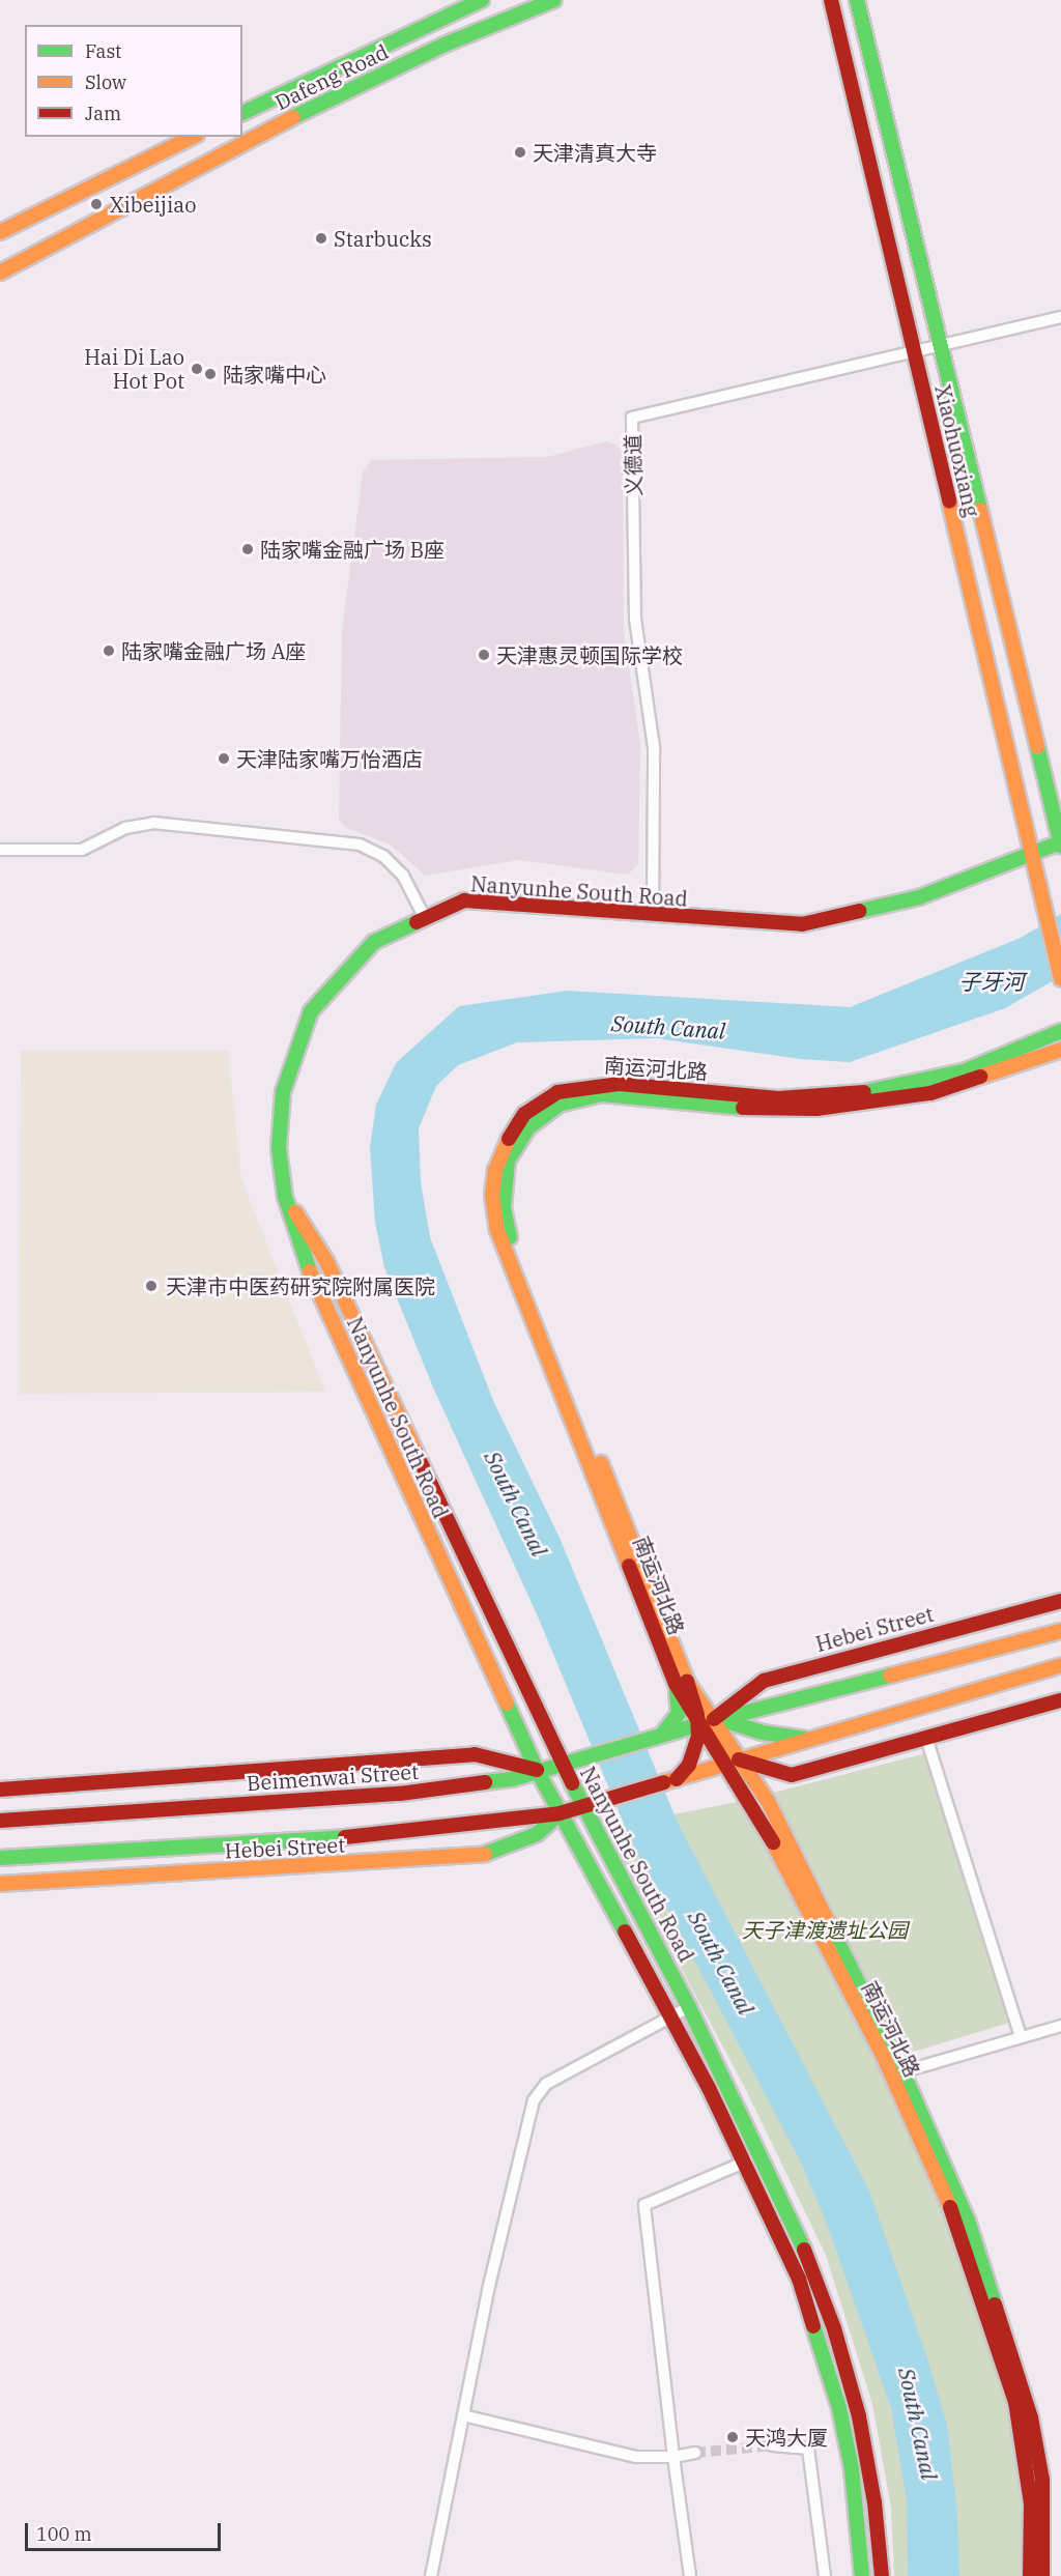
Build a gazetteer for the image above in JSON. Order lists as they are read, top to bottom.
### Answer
{
  "streets": {
    "street": [
      "Dafeng Road",
      "Xiaohuoxiang",
      "义德道",
      "Nanyunhe South Road",
      "南运河北路",
      "Hebei Street",
      "Beimenwai Street"
    ]
  },
  "crossings": [
    ["Xiaohuoxiang", "义德道"],
    ["Xiaohuoxiang", "Nanyunhe South Road"],
    ["义德道", "Nanyunhe South Road"],
    ["Nanyunhe South Road", "Hebei Street"],
    ["Nanyunhe South Road", "Beimenwai Street"],
    ["南运河北路", "Hebei Street"],
    ["Hebei Street", "Beimenwai Street"]
  ],
  "water": ["子牙河", "South Canal"],
  "parks": ["天子津渡遗址公园"],
  "places": [
    "天津清真大寺",
    "Xibeijiao",
    "Starbucks",
    "Hai Di Lao Hot Pot",
    "陆家嘴中心",
    "陆家嘴金融广场 B座",
    "陆家嘴金融广场 A座",
    "天津惠灵顿国际学校",
    "天津陆家嘴万怡酒店",
    "天津市中医药研究院附属医院",
    "天鸿大厦"
  ],
  "legend": ["Fast", "Slow", "Jam"],
  "scale_bar": "100 m"
}
